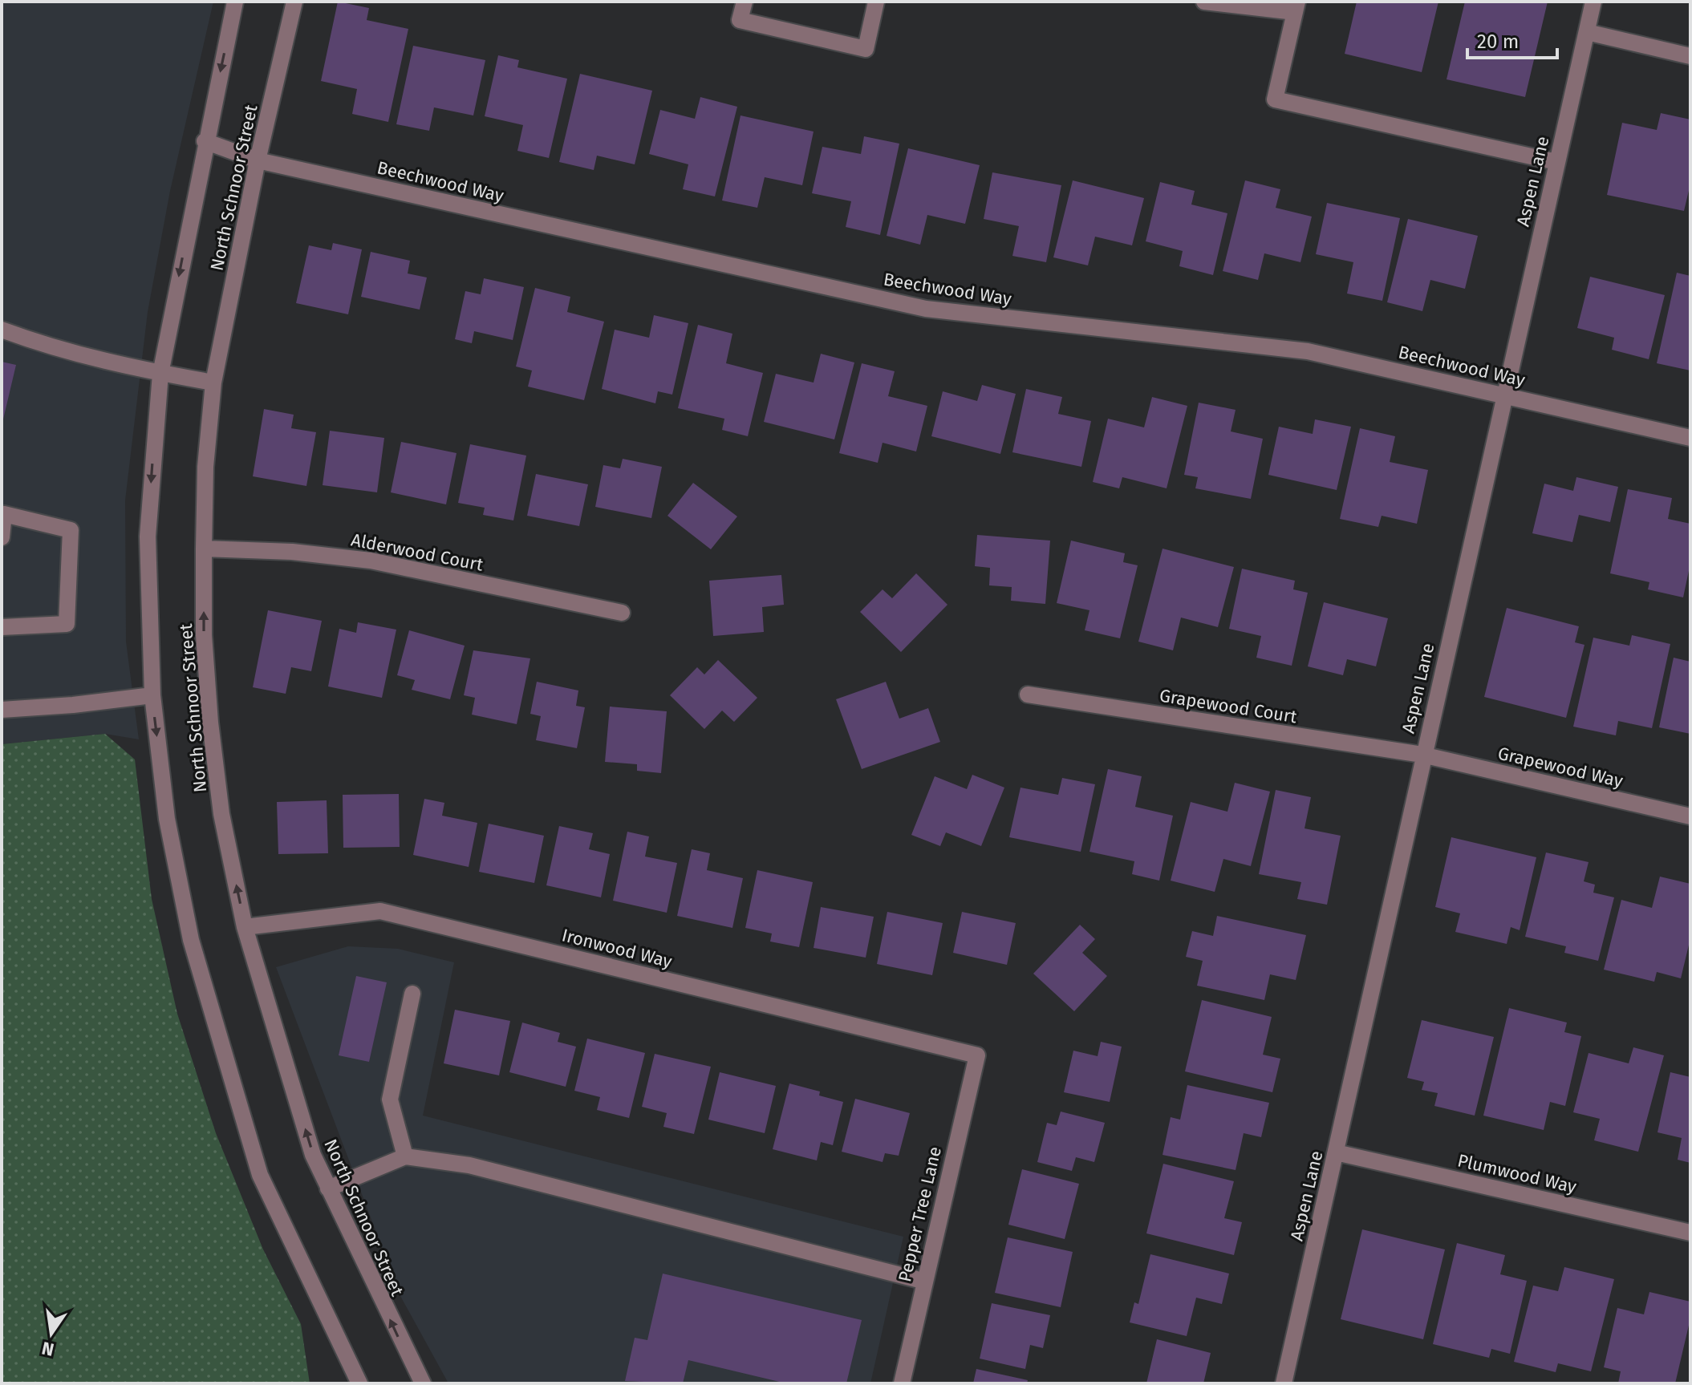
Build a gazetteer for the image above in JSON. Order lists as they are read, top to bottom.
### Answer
{
  "streets": {
    "street": [
      "Beechwood Way",
      "Aspen Lane",
      "North Schnoor Street",
      "Alderwood Court",
      "Grapewood Court",
      "Grapewood Way",
      "Ironwood Way",
      "Plumwood Way",
      "Pepper Tree Lane"
    ]
  },
  "crossings": [
    ["Beechwood Way", "Aspen Lane"],
    ["Beechwood Way", "North Schnoor Street"],
    ["Aspen Lane", "Grapewood Court"],
    ["Aspen Lane", "Grapewood Way"],
    ["Aspen Lane", "Plumwood Way"],
    ["North Schnoor Street", "Alderwood Court"],
    ["North Schnoor Street", "Ironwood Way"],
    ["Grapewood Court", "Grapewood Way"],
    ["Ironwood Way", "Pepper Tree Lane"]
  ],
  "scale_bar": "20 m",
  "north": "bottom"
}
